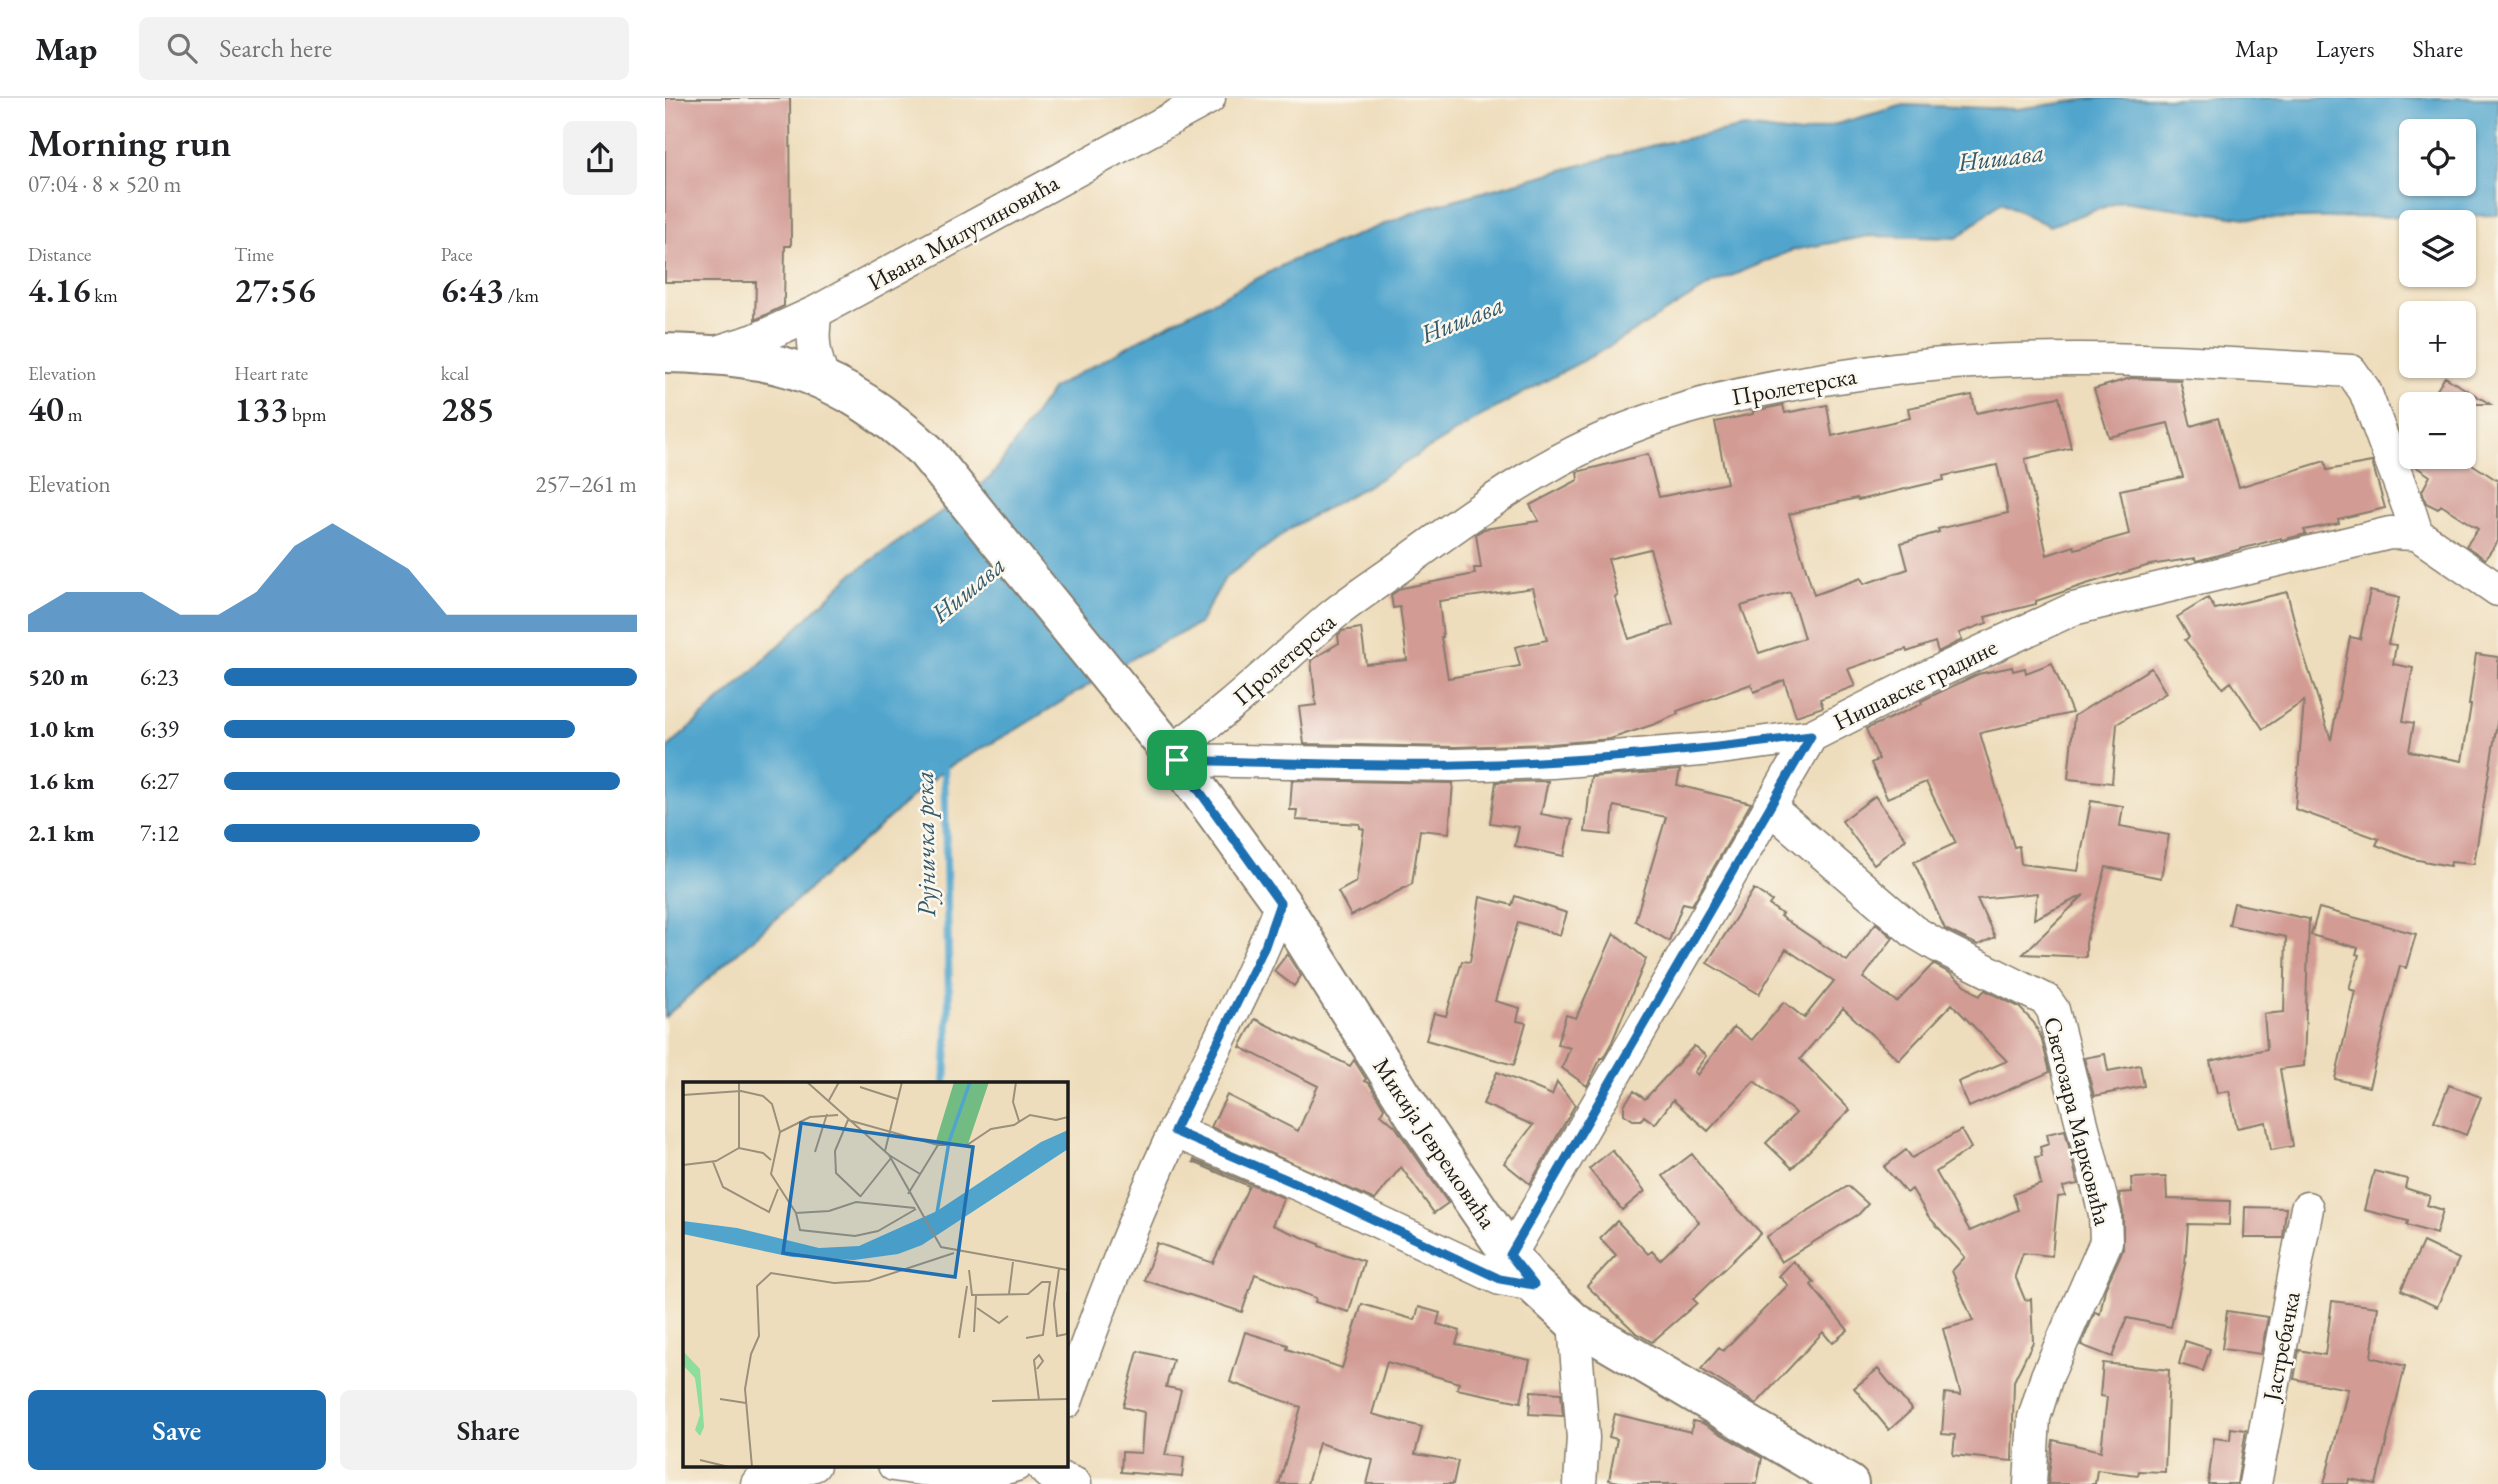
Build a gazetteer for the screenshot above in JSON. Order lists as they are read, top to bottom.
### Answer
{
  "streets": {
    "street": [
      "Ивана Милутиновића",
      "Пролетерска",
      "Нишавске градине",
      "Светозара Марковића",
      "Микија Јевремовића",
      "Јастребачка"
    ]
  },
  "crossings": [
    ["Ивана Милутиновића", "Микија Јевремовића"],
    ["Пролетерска", "Нишавске градине"],
    ["Пролетерска", "Микија Јевремовића"],
    ["Нишавске градине", "Микија Јевремовића"]
  ],
  "water": ["Нишава", "Рујничка река"],
  "page": {
    "header": "Map",
    "search": "Search here",
    "nav": ["Map", "Layers", "Share"],
    "heading": ["Morning run", "07:04 · 8 × 520 m"],
    "map_buttons": ["+", "−"],
    "stats": [
      ["Distance", "4.16 km"],
      ["Time", "27:56"],
      ["Pace", "6:43 /km"],
      ["Elevation", "40 m"],
      ["Heart rate", "133 bpm"],
      ["kcal", "285"]
    ],
    "chart": ["Elevation", "257–261 m"],
    "list": [
      {
        "name": "520 m",
        "note": "6:23"
      },
      {
        "name": "1.0 km",
        "note": "6:39"
      },
      {
        "name": "1.6 km",
        "note": "6:27"
      },
      {
        "name": "2.1 km",
        "note": "7:12"
      }
    ],
    "buttons": ["Save", "Share"]
  }
}
